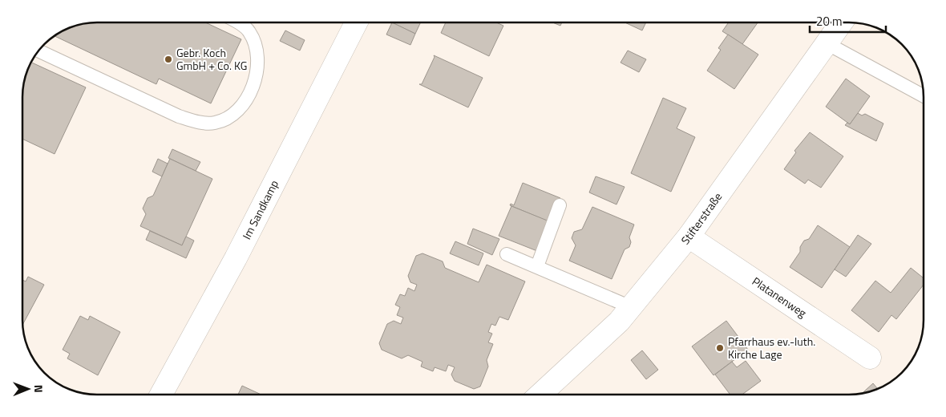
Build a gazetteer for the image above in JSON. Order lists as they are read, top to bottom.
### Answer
{
  "streets": {
    "street": ["Im Sandkamp", "Stifterstraße", "Platanenweg"]
  },
  "crossings": [
    ["Stifterstraße", "Platanenweg"]
  ],
  "places": ["Gebr. Koch GmbH + Co. KG", "Pfarrhaus ev.-luth. Kirche Lage"],
  "scale_bar": "20 m",
  "north": "right"
}
